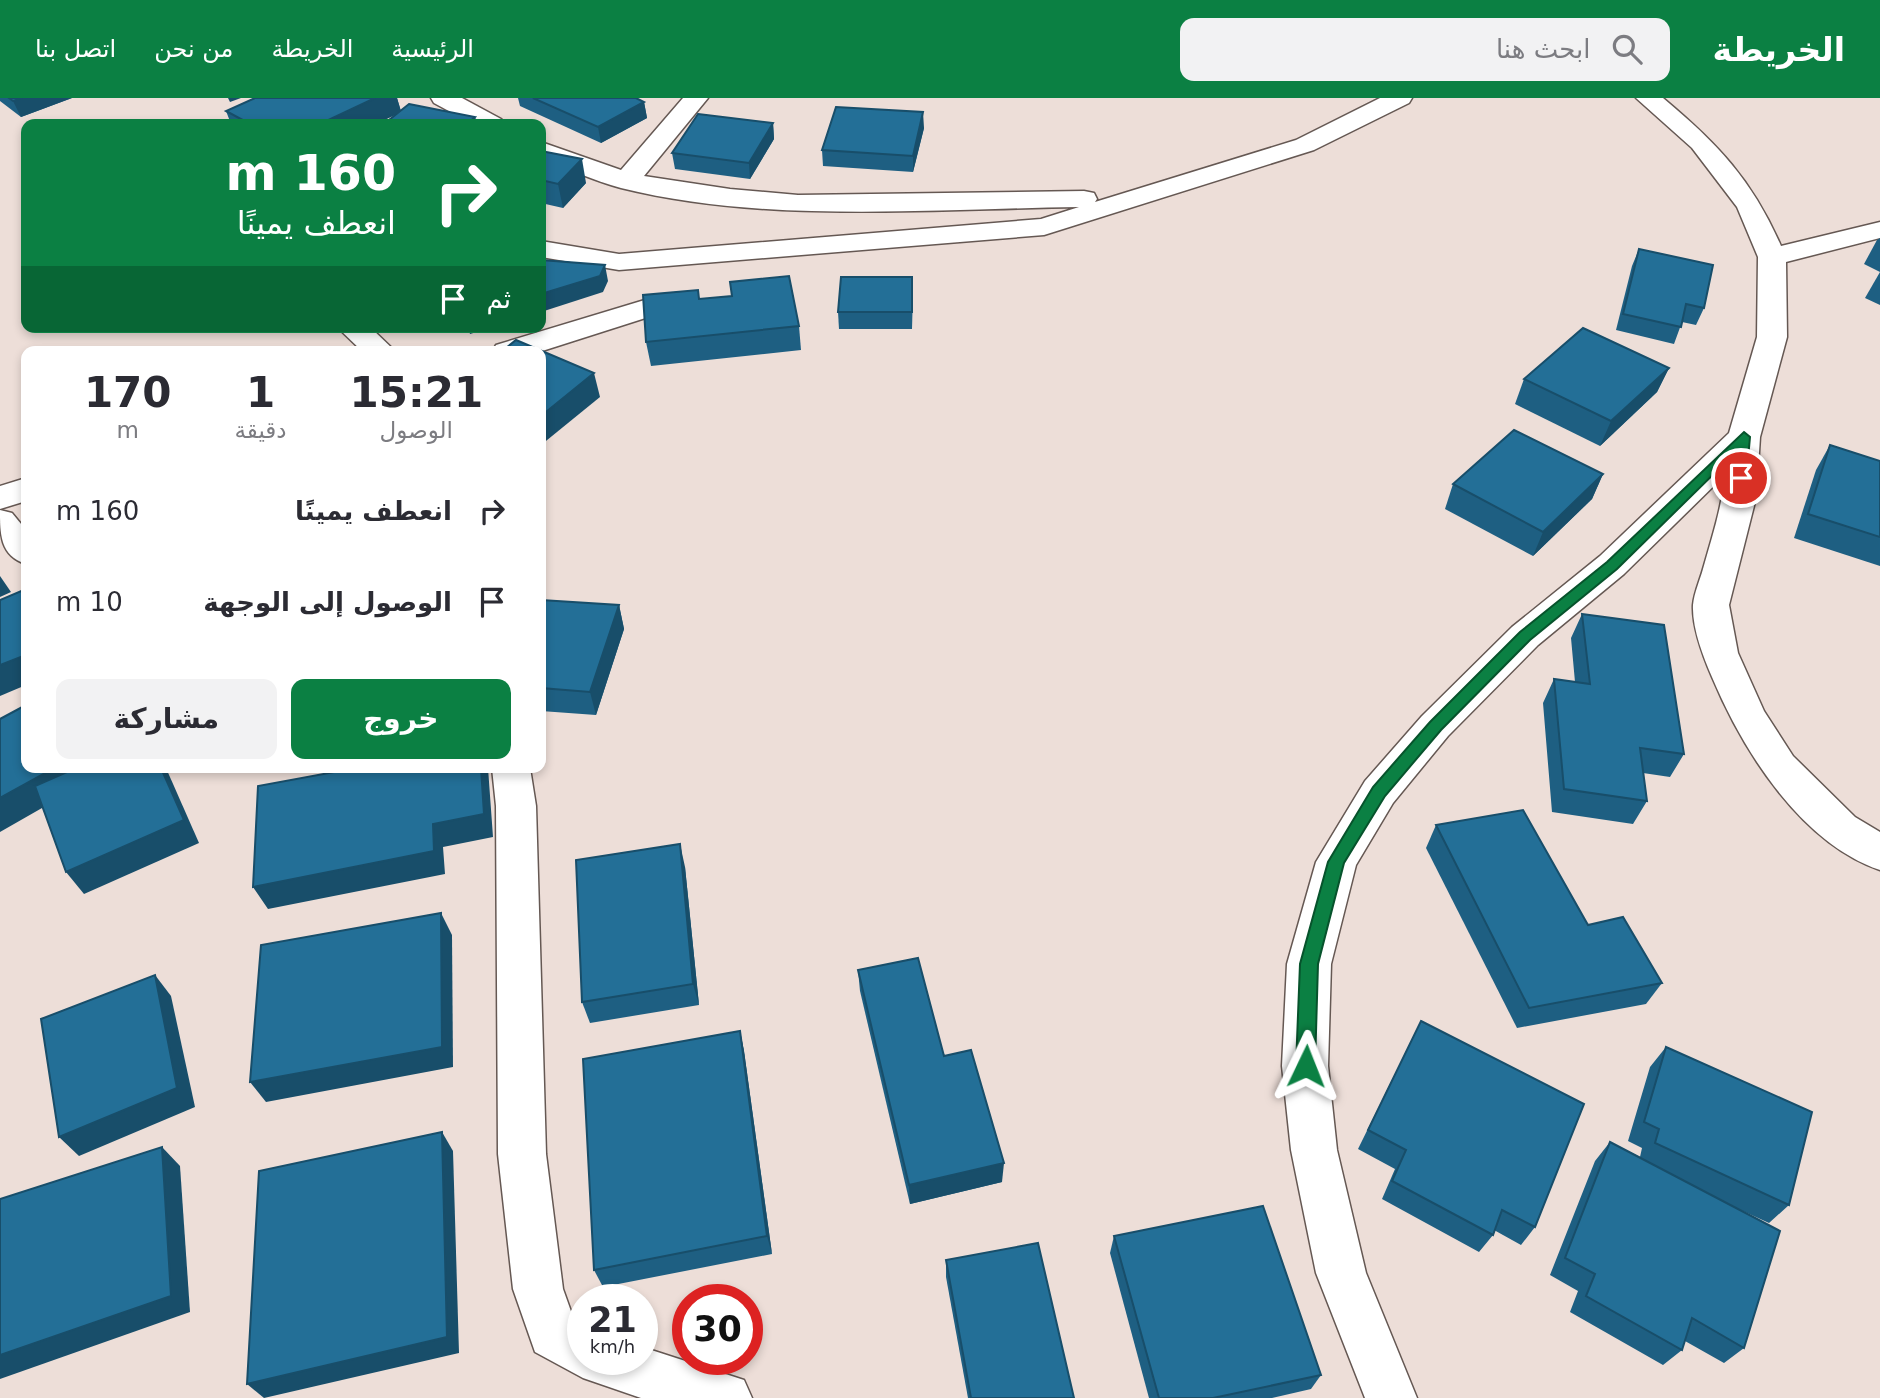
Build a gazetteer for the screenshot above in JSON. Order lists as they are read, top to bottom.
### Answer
{
  "page": {
    "header": "الخريطة",
    "search": "ابحث هنا",
    "nav": [
      "الرئيسية",
      "الخريطة",
      "من نحن",
      "اتصل بنا"
    ],
    "turn": ["160 m", "انعطف يمينًا"],
    "then": "ثم",
    "eta": [
      "15:21",
      "الوصول",
      "1",
      "دقيقة",
      "170",
      "m"
    ],
    "list": [
      {
        "name": "انعطف يمينًا",
        "value": "160 m"
      },
      {
        "name": "الوصول إلى الوجهة",
        "value": "10 m"
      }
    ],
    "buttons": ["خروج", "مشاركة"],
    "speed": "21 km/h",
    "limit": "30"
  }
}
